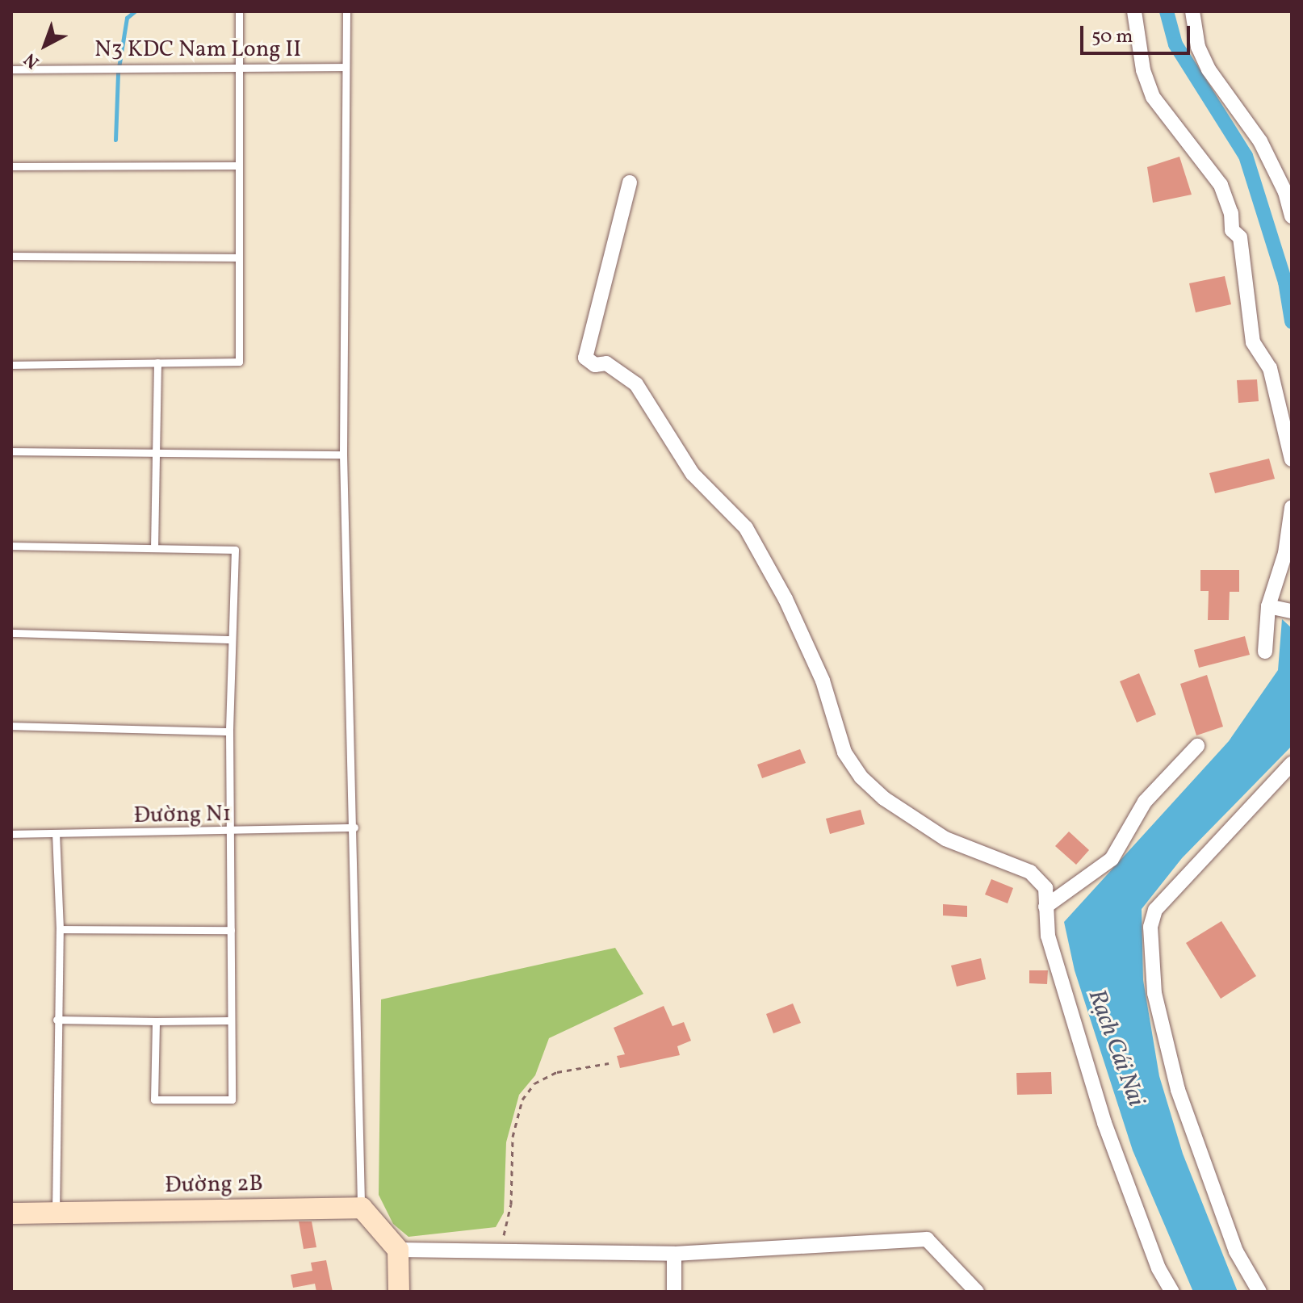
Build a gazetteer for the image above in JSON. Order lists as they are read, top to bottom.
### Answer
{
  "streets": {
    "street": ["Đường 2B"],
    "lane": ["N3 KDC Nam Long II", "Đường N1"]
  },
  "water": ["Rạch Cái Nai"],
  "scale_bar": "50 m",
  "north": "bottom left"
}
